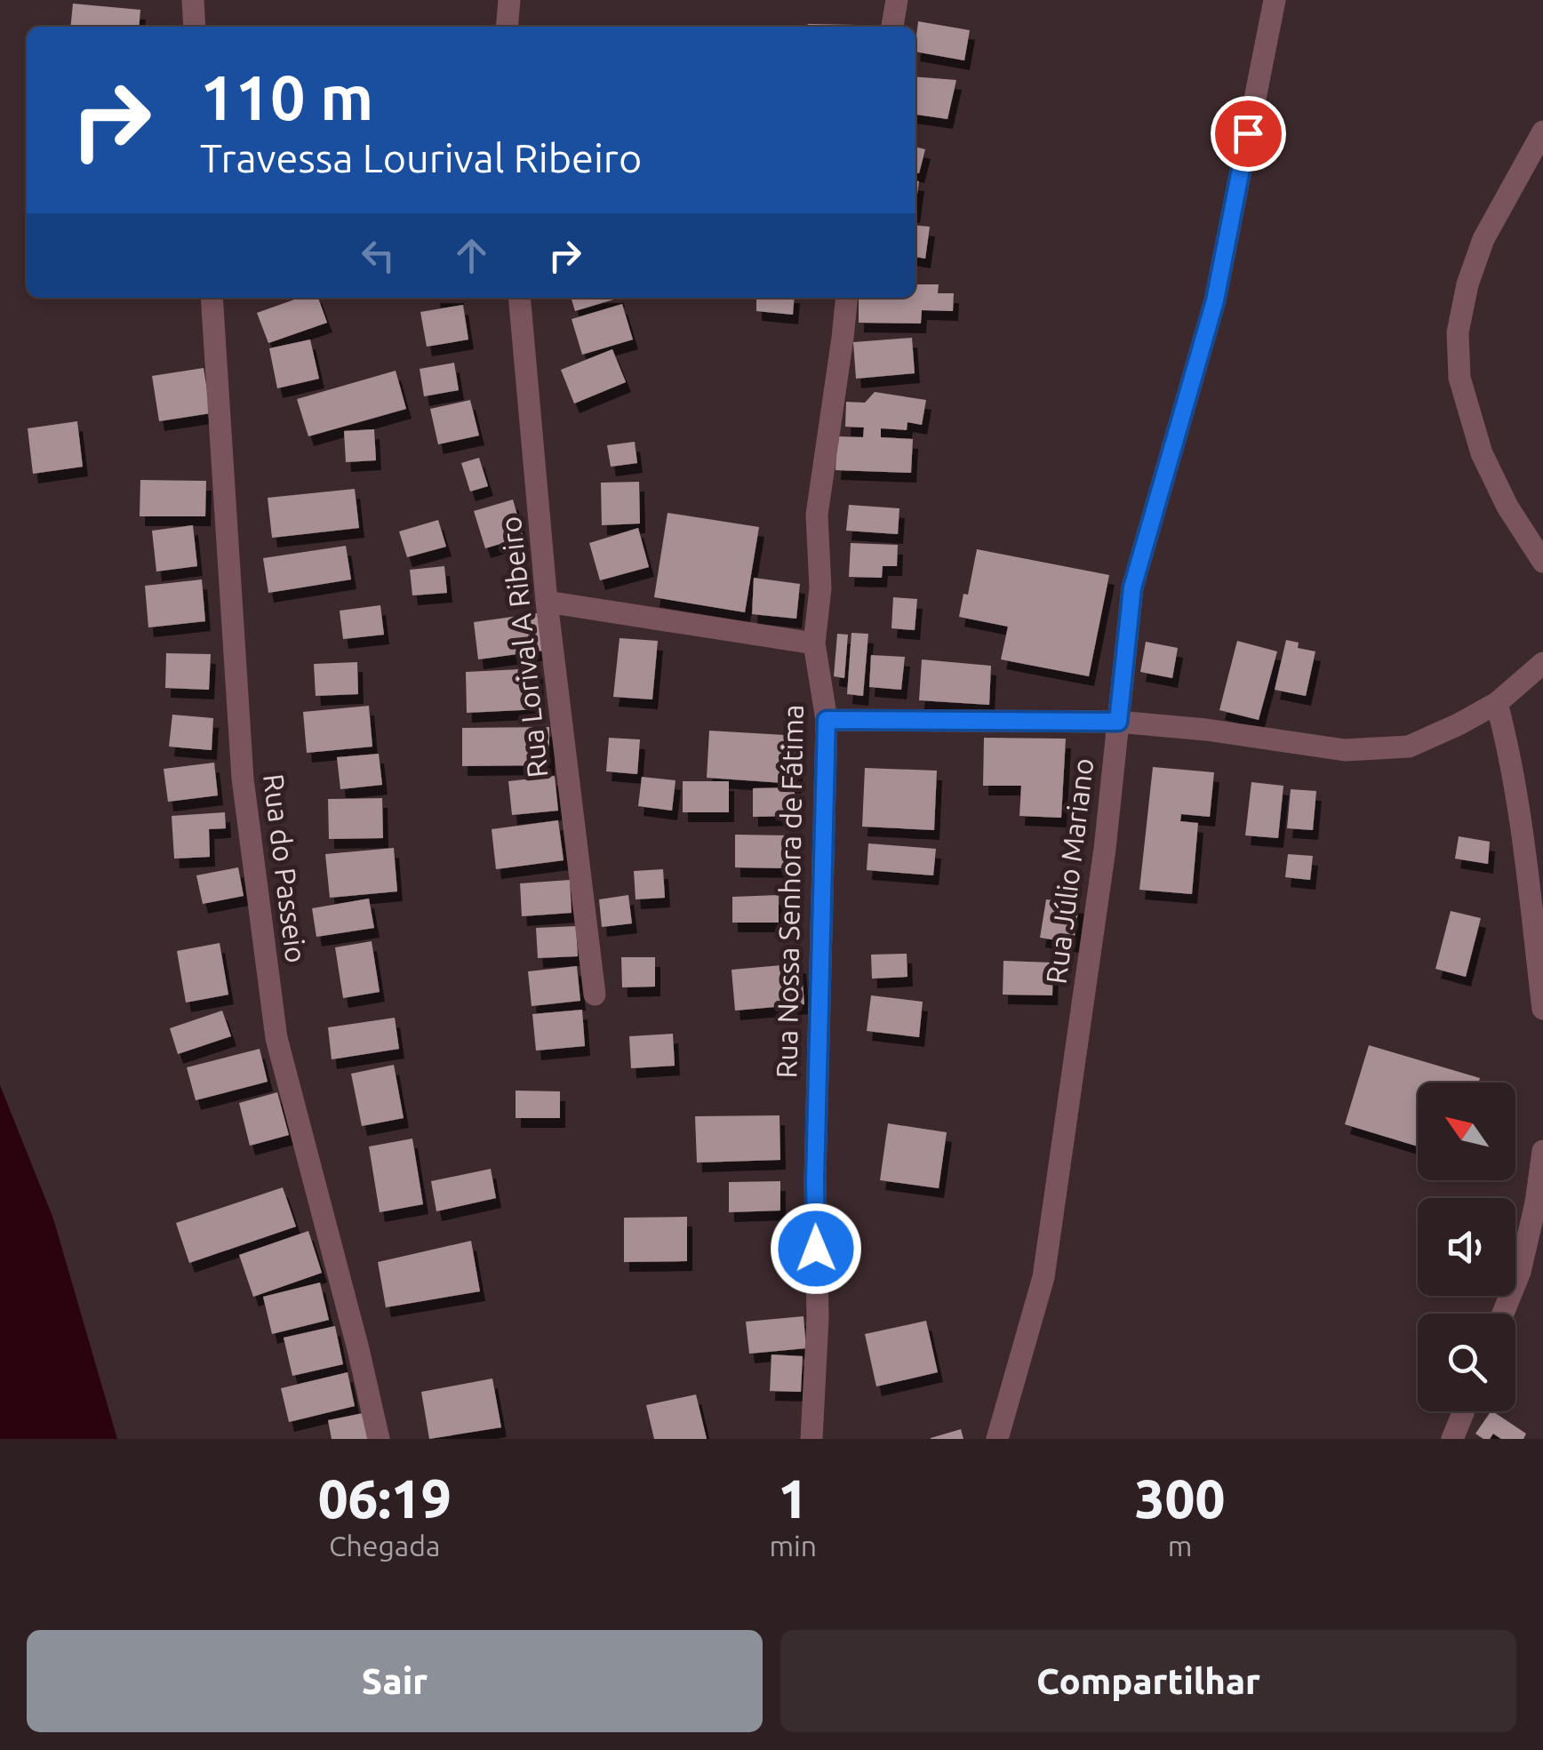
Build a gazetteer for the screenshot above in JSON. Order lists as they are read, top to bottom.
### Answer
{
  "streets": {
    "street": [
      "Rua Lorival A Ribeiro",
      "Rua do Passeio",
      "Rua Júlio Mariano",
      "Rua Nossa Senhora de Fátima"
    ]
  },
  "north": "top left",
  "page": {
    "turn": ["110 m", "Travessa Lourival Ribeiro"],
    "eta": [
      "06:19",
      "Chegada",
      "1",
      "min",
      "300",
      "m"
    ],
    "buttons": ["Sair", "Compartilhar"]
  }
}
